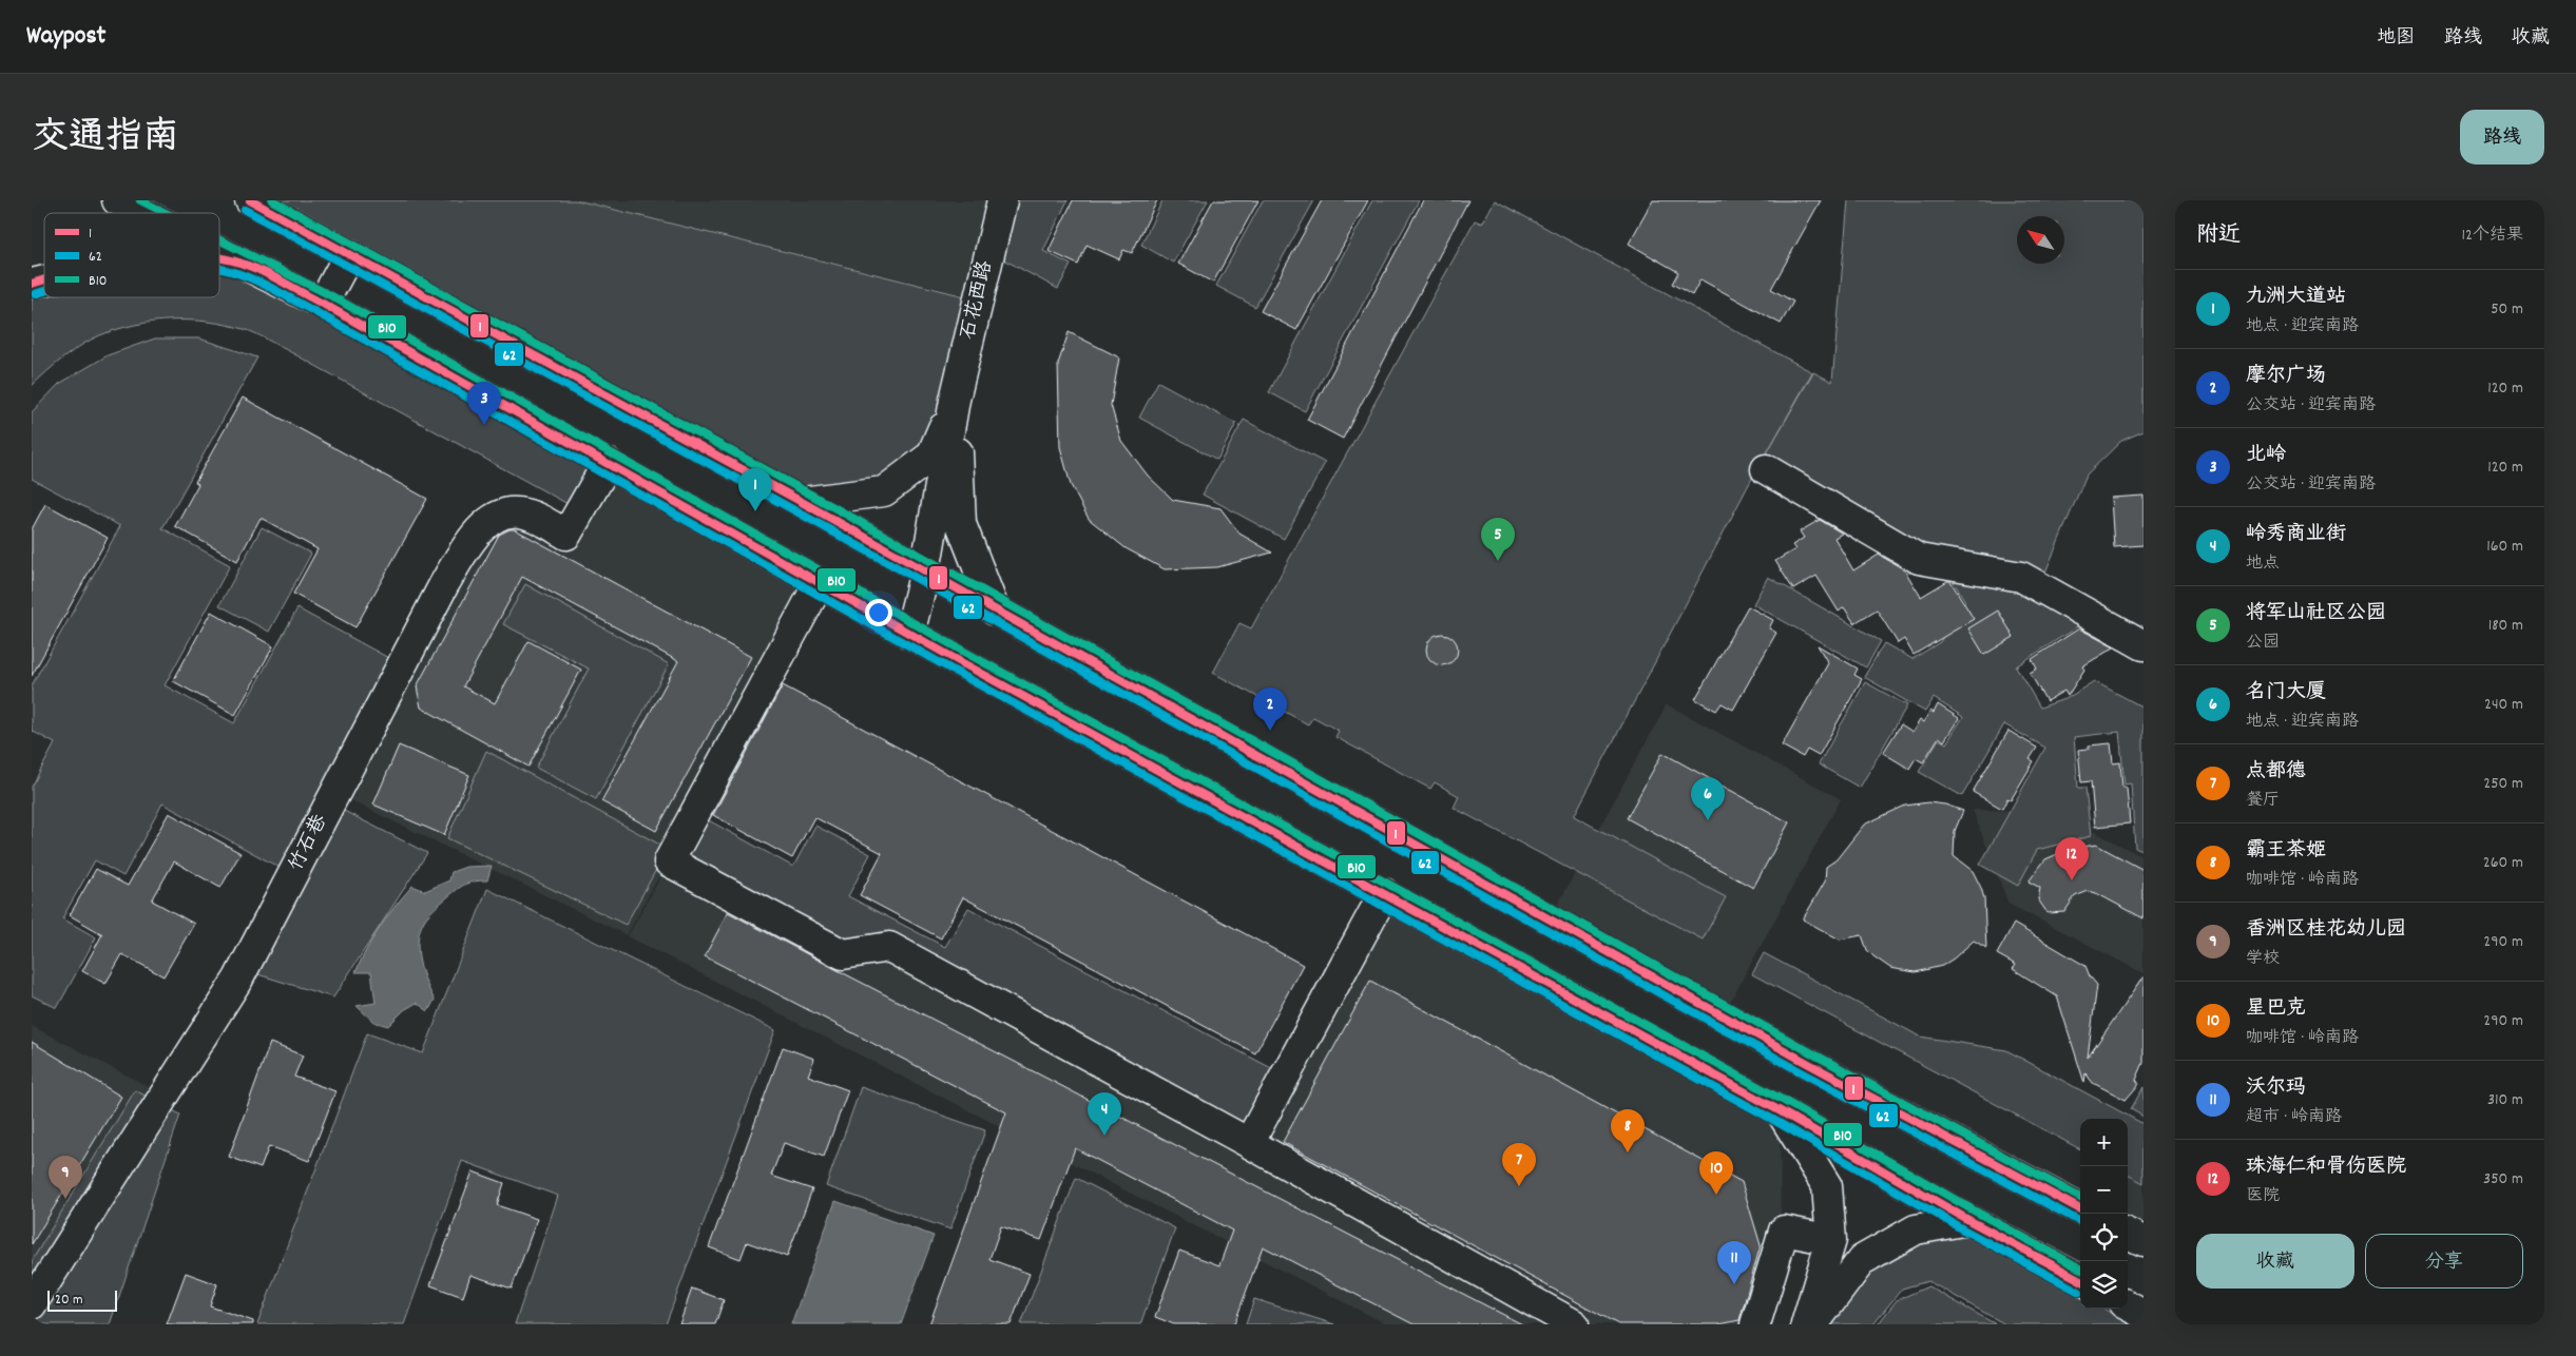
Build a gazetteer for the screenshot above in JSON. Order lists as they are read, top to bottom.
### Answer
{
  "streets": {
    "main road": ["石花西路", "竹石巷"]
  },
  "lines": ["transit line 1", "transit line B10", "transit line 62"],
  "legend": ["1", "62", "B10"],
  "scale_bar": "20 m",
  "north": "top left",
  "page": {
    "header": "Waypost",
    "nav": ["地图", "路线", "收藏"],
    "title": "交通指南",
    "buttons": [
      "路线",
      ["收藏", "分享"]
    ],
    "heading": ["附近", "12个结果"],
    "list": [
      {
        "mark": "1",
        "name": "九洲大道站",
        "note": "地点 · 迎宾南路",
        "value": "50 m"
      },
      {
        "mark": "2",
        "name": "摩尔广场",
        "note": "公交站 · 迎宾南路",
        "value": "120 m"
      },
      {
        "mark": "3",
        "name": "北岭",
        "note": "公交站 · 迎宾南路",
        "value": "120 m"
      },
      {
        "mark": "4",
        "name": "岭秀商业街",
        "note": "地点",
        "value": "160 m"
      },
      {
        "mark": "5",
        "name": "将军山社区公园",
        "note": "公园",
        "value": "180 m"
      },
      {
        "mark": "6",
        "name": "名门大厦",
        "note": "地点 · 迎宾南路",
        "value": "240 m"
      },
      {
        "mark": "7",
        "name": "点都德",
        "note": "餐厅",
        "value": "250 m"
      },
      {
        "mark": "8",
        "name": "霸王茶姬",
        "note": "咖啡馆 · 岭南路",
        "value": "260 m"
      },
      {
        "mark": "9",
        "name": "香洲区桂花幼儿园",
        "note": "学校",
        "value": "290 m"
      },
      {
        "mark": "10",
        "name": "星巴克",
        "note": "咖啡馆 · 岭南路",
        "value": "290 m"
      },
      {
        "mark": "11",
        "name": "沃尔玛",
        "note": "超市 · 岭南路",
        "value": "310 m"
      },
      {
        "mark": "12",
        "name": "珠海仁和骨伤医院",
        "note": "医院",
        "value": "350 m"
      }
    ],
    "pins": [
      "3",
      "1",
      "5",
      "2",
      "6",
      "12",
      "4",
      "8",
      "7",
      "10",
      "9",
      "11"
    ],
    "map_buttons": ["+", "−"],
    "scale": "20 m"
  }
}
